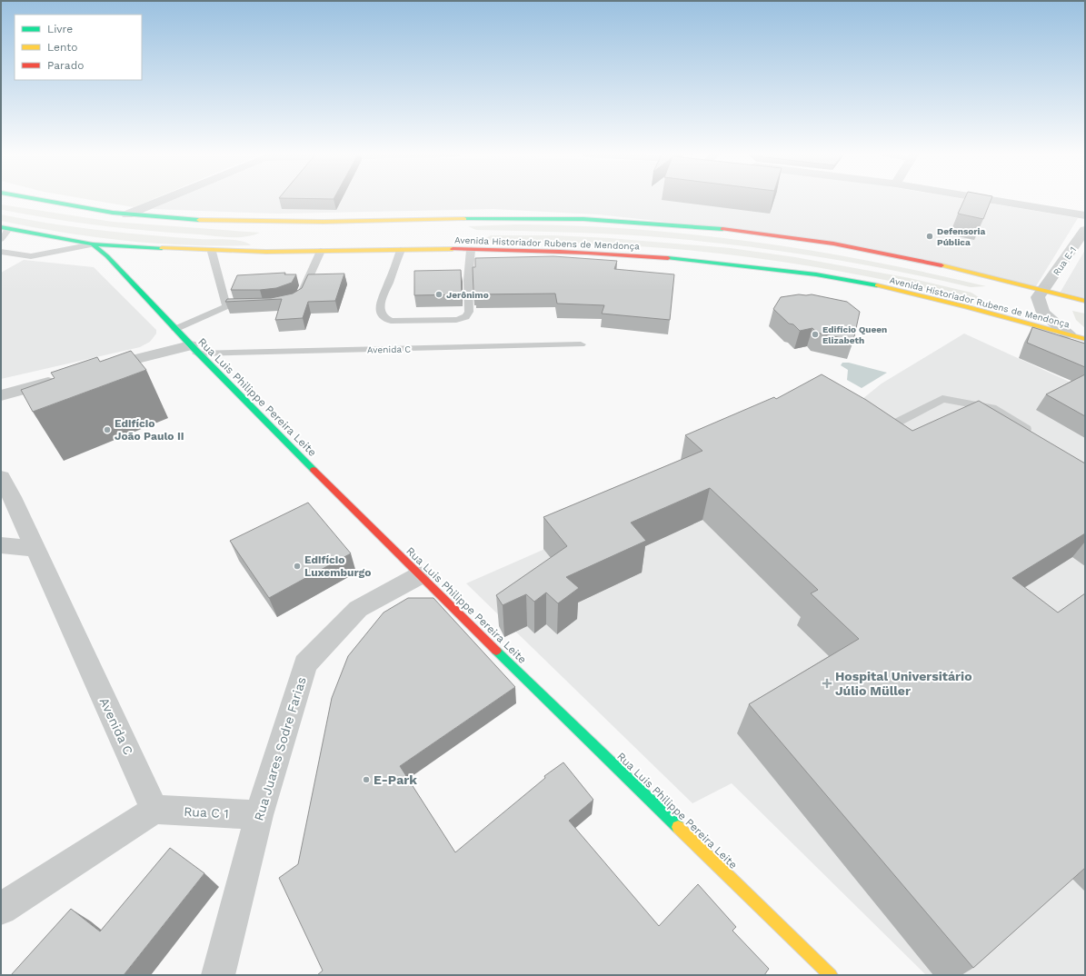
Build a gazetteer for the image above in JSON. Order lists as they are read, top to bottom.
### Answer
{
  "streets": {
    "main road": ["Avenida Historiador Rubens de Mendonça", "Rua Luis Philippe Pereira Leite"],
    "street": [
      "Rua E-1",
      "Avenida C",
      "Rua Juares Sodre Farias",
      "Rua C 1"
    ]
  },
  "crossings": [
    ["Avenida Historiador Rubens de Mendonça", "Rua E-1"],
    ["Avenida Historiador Rubens de Mendonça", "Rua Luis Philippe Pereira Leite"],
    ["Avenida C", "Rua Luis Philippe Pereira Leite"],
    ["Avenida C", "Rua C 1"],
    ["Rua Luis Philippe Pereira Leite", "Rua Juares Sodre Farias"],
    ["Rua Juares Sodre Farias", "Rua C 1"]
  ],
  "places": {
    "other": [
      "Defensoria Pública",
      "Jerônimo",
      "Edifício Queen Elizabeth",
      "Edifício João Paulo II",
      "Edifício Luxemburgo",
      "E-Park"
    ],
    "health": ["Hospital Universitário Júlio Müller"]
  },
  "legend": ["Livre", "Lento", "Parado"]
}
